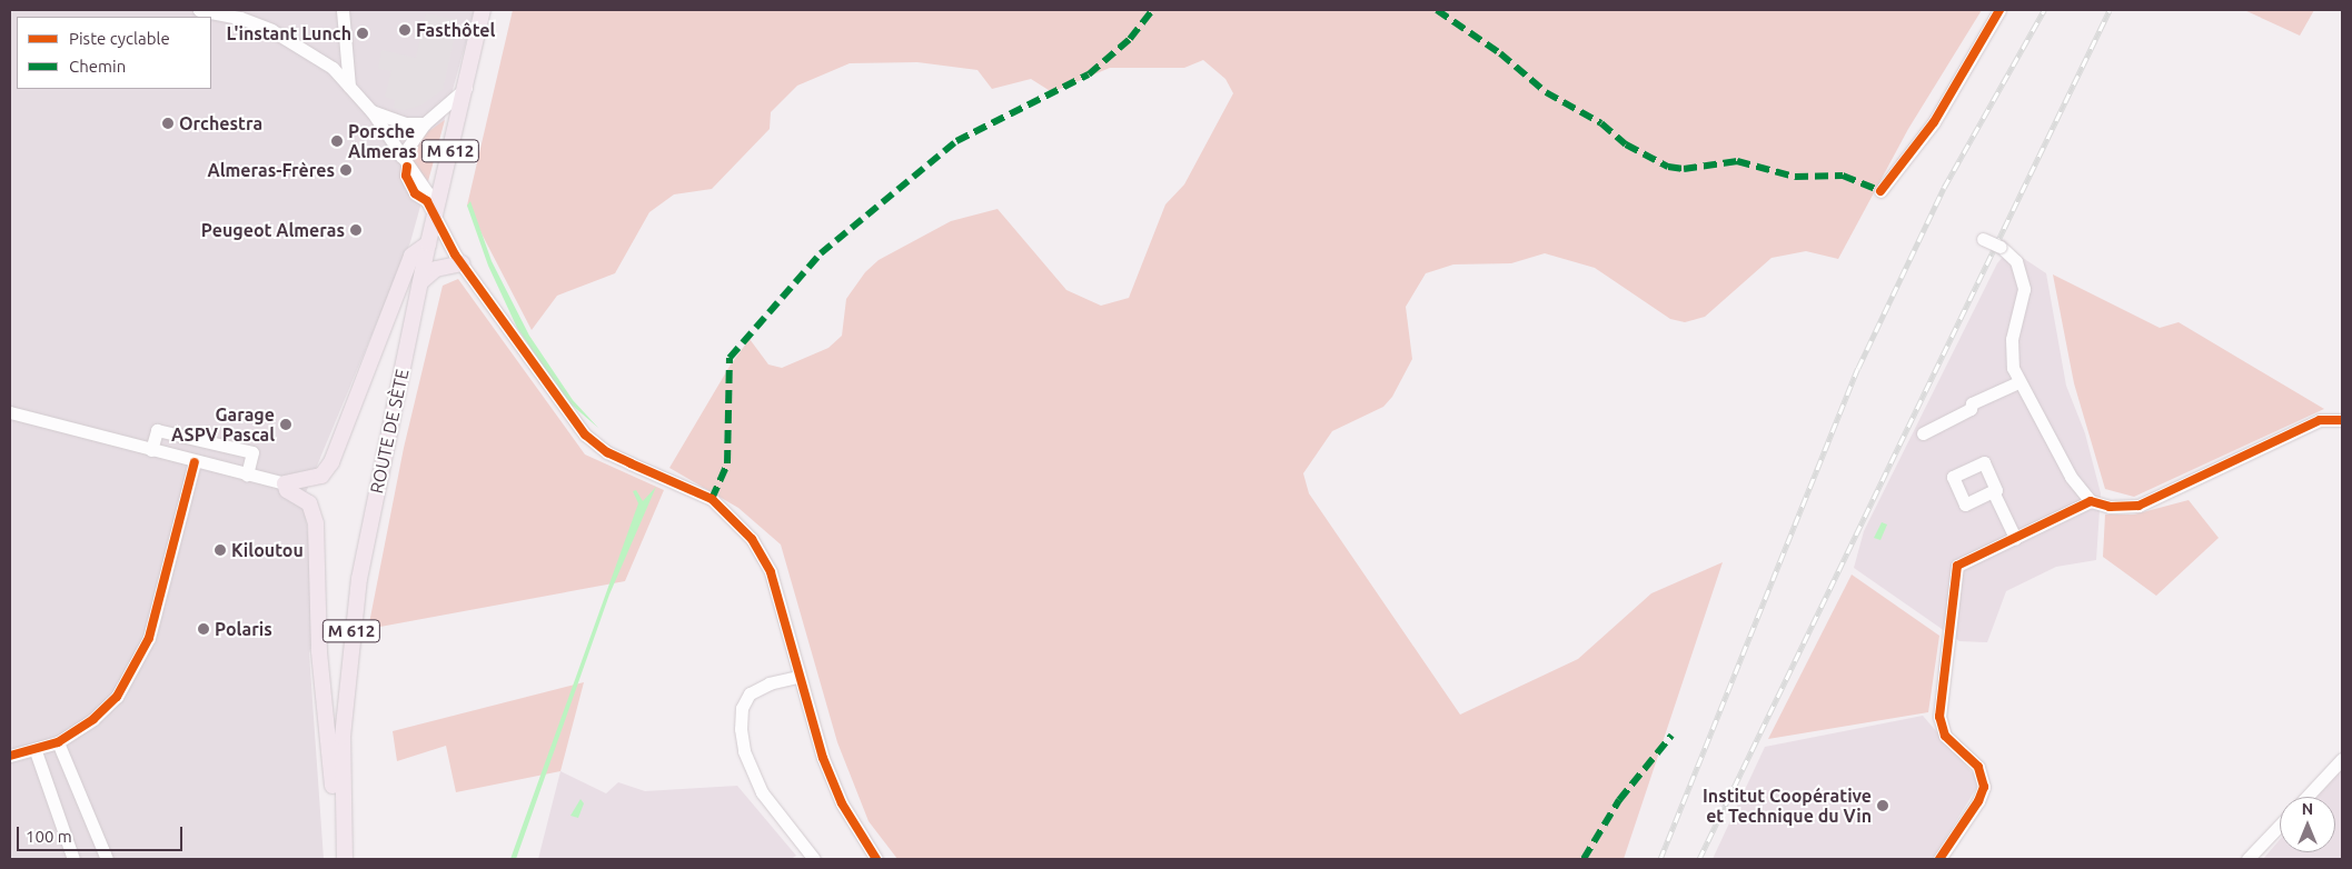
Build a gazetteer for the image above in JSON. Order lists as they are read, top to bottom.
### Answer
{
  "streets": {
    "main road": ["M 612", "ROUTE DE SÈTE"]
  },
  "crossings": [
    ["M 612", "ROUTE DE SÈTE"]
  ],
  "places": [
    "Fasthôtel",
    "L'instant Lunch",
    "Orchestra",
    "Porsche Almeras",
    "Almeras-Frères",
    "Peugeot Almeras",
    "Garage ASPV Pascal",
    "Kiloutou",
    "Polaris",
    "Institut Coopérative et Technique du Vin"
  ],
  "legend": ["Piste cyclable", "Chemin"],
  "scale_bar": "100 m",
  "north": "top"
}
